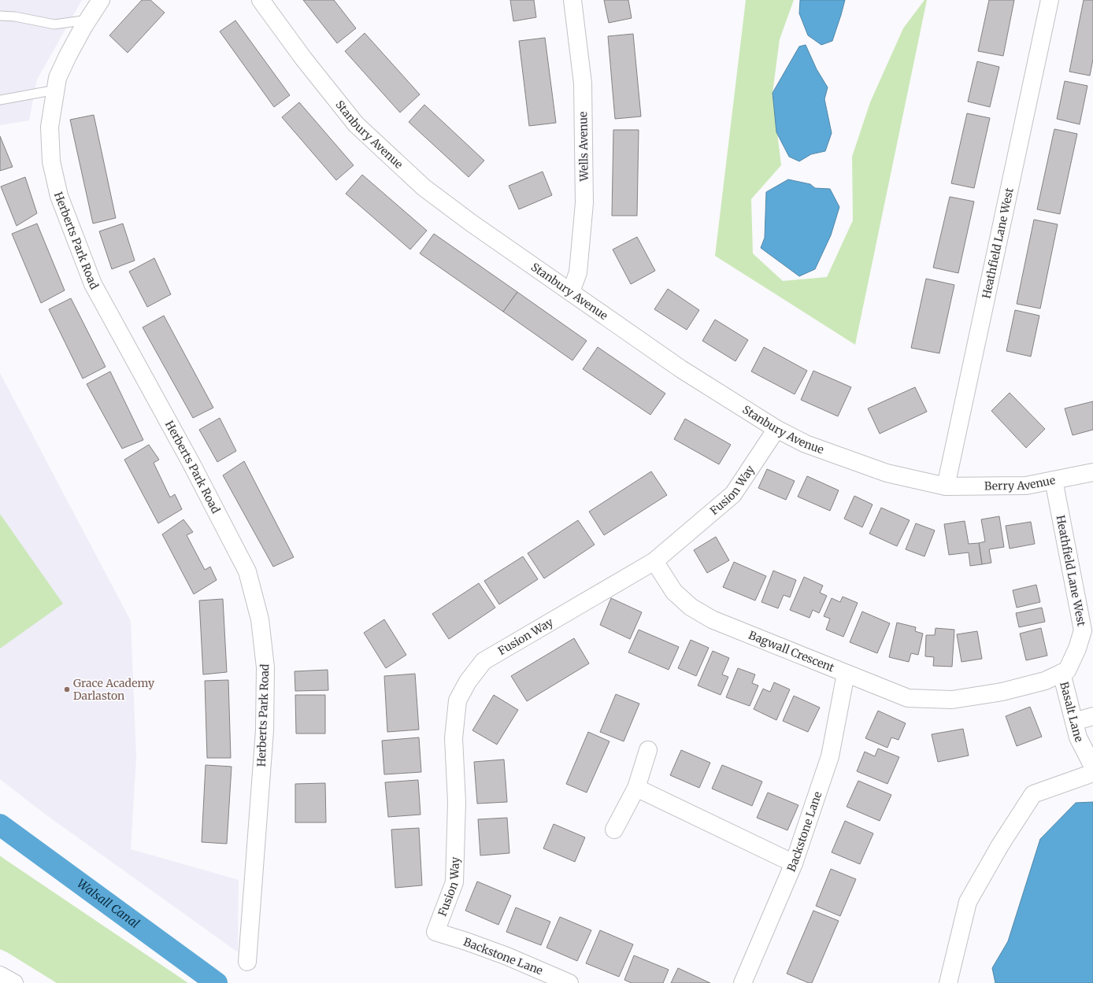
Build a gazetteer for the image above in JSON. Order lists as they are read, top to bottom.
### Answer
{
  "streets": {
    "main road": [
      "Stanbury Avenue",
      "Wells Avenue",
      "Herberts Park Road",
      "Heathfield Lane West",
      "Berry Avenue",
      "Fusion Way",
      "Bagwall Crescent",
      "Basalt Lane",
      "Backstone Lane"
    ]
  },
  "crossings": [
    ["Stanbury Avenue", "Wells Avenue"],
    ["Stanbury Avenue", "Heathfield Lane West"],
    ["Stanbury Avenue", "Berry Avenue"],
    ["Stanbury Avenue", "Fusion Way"],
    ["Heathfield Lane West", "Berry Avenue"],
    ["Heathfield Lane West", "Bagwall Crescent"],
    ["Heathfield Lane West", "Basalt Lane"],
    ["Fusion Way", "Bagwall Crescent"],
    ["Fusion Way", "Backstone Lane"],
    ["Bagwall Crescent", "Backstone Lane"]
  ],
  "water": ["Walsall Canal"],
  "places": ["Grace Academy Darlaston"]
}
